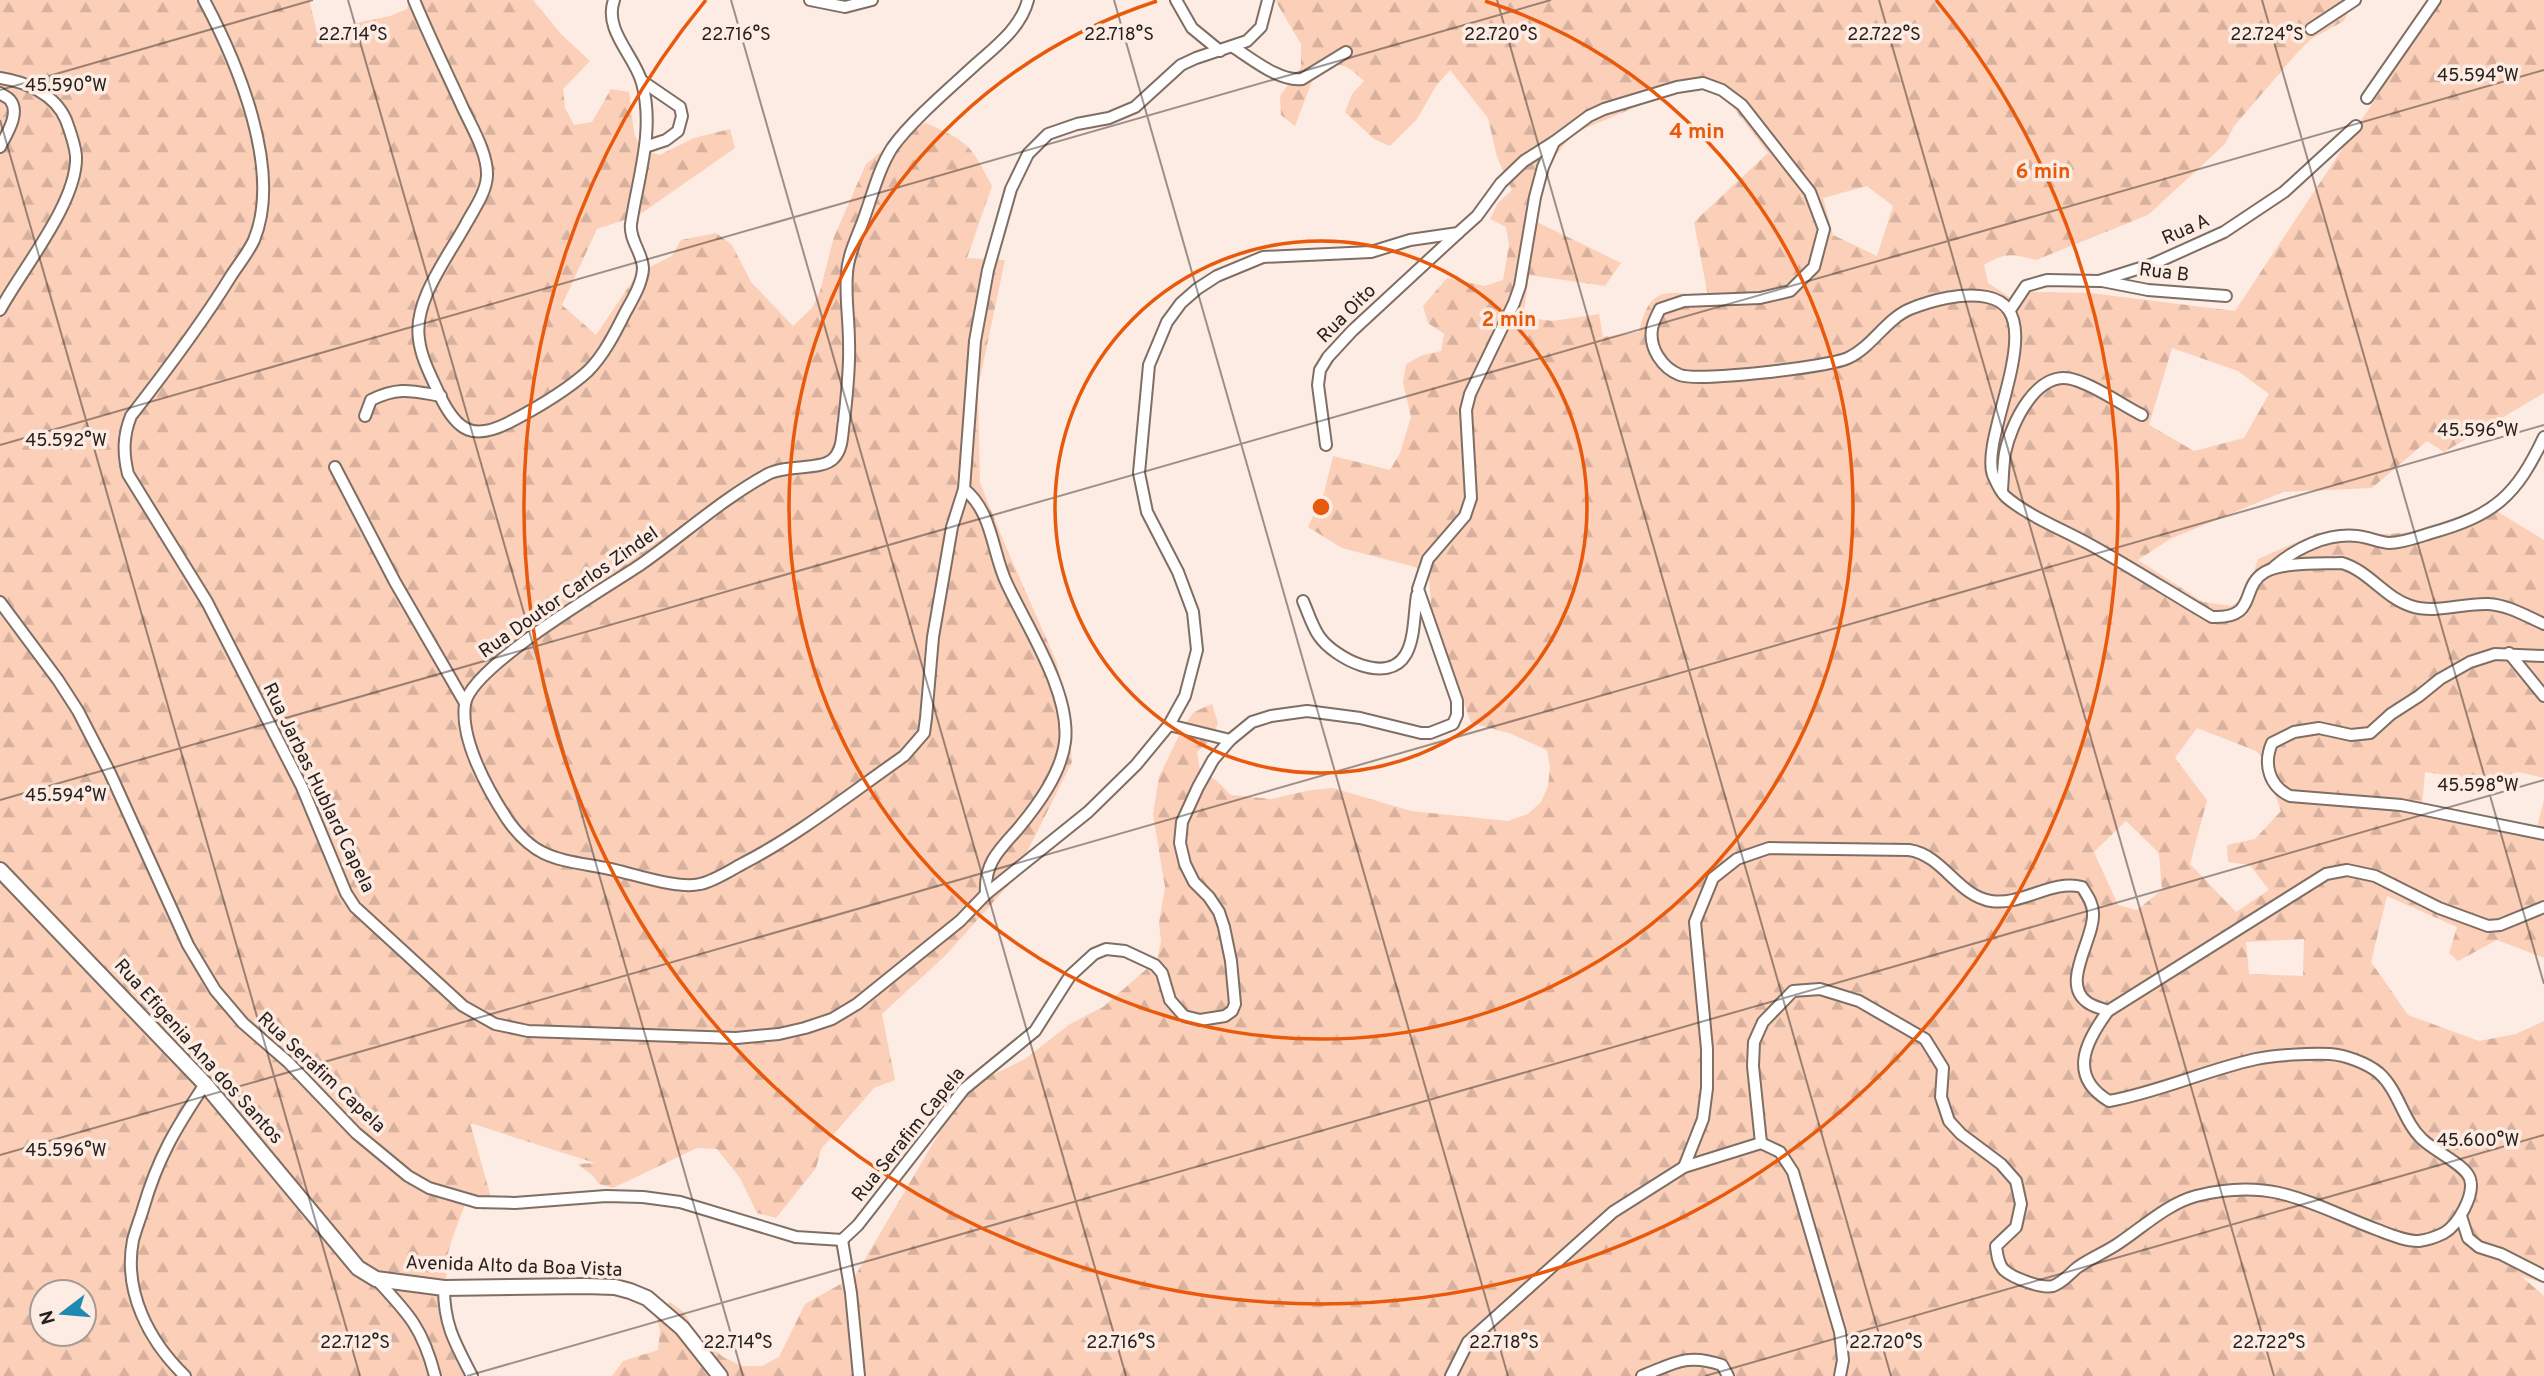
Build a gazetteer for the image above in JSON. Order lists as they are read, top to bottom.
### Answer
{
  "streets": {
    "street": [
      "Rua A",
      "Rua B",
      "Rua Oito",
      "Rua Doutor Carlos Zindel",
      "Rua Jarbas Hublard Capela",
      "Rua Efigenia Ana dos Santos",
      "Rua Serafim Capela",
      "Avenida Alto da Boa Vista"
    ]
  },
  "crossings": [
    ["Rua A", "Rua B"],
    ["Rua A", "Rua Oito"],
    ["Rua Oito", "Rua Jarbas Hublard Capela"],
    ["Rua Efigenia Ana dos Santos", "Avenida Alto da Boa Vista"]
  ],
  "north": "left",
  "coordinates": [
    "22.714°S",
    "22.716°S",
    "22.718°S",
    "22.720°S",
    "22.722°S",
    "22.724°S",
    "45.594°W",
    "45.590°W",
    "45.596°W",
    "45.592°W",
    "45.598°W",
    "45.600°W",
    "22.712°S"
  ],
  "rings": ["4 min", "6 min", "2 min"]
}
